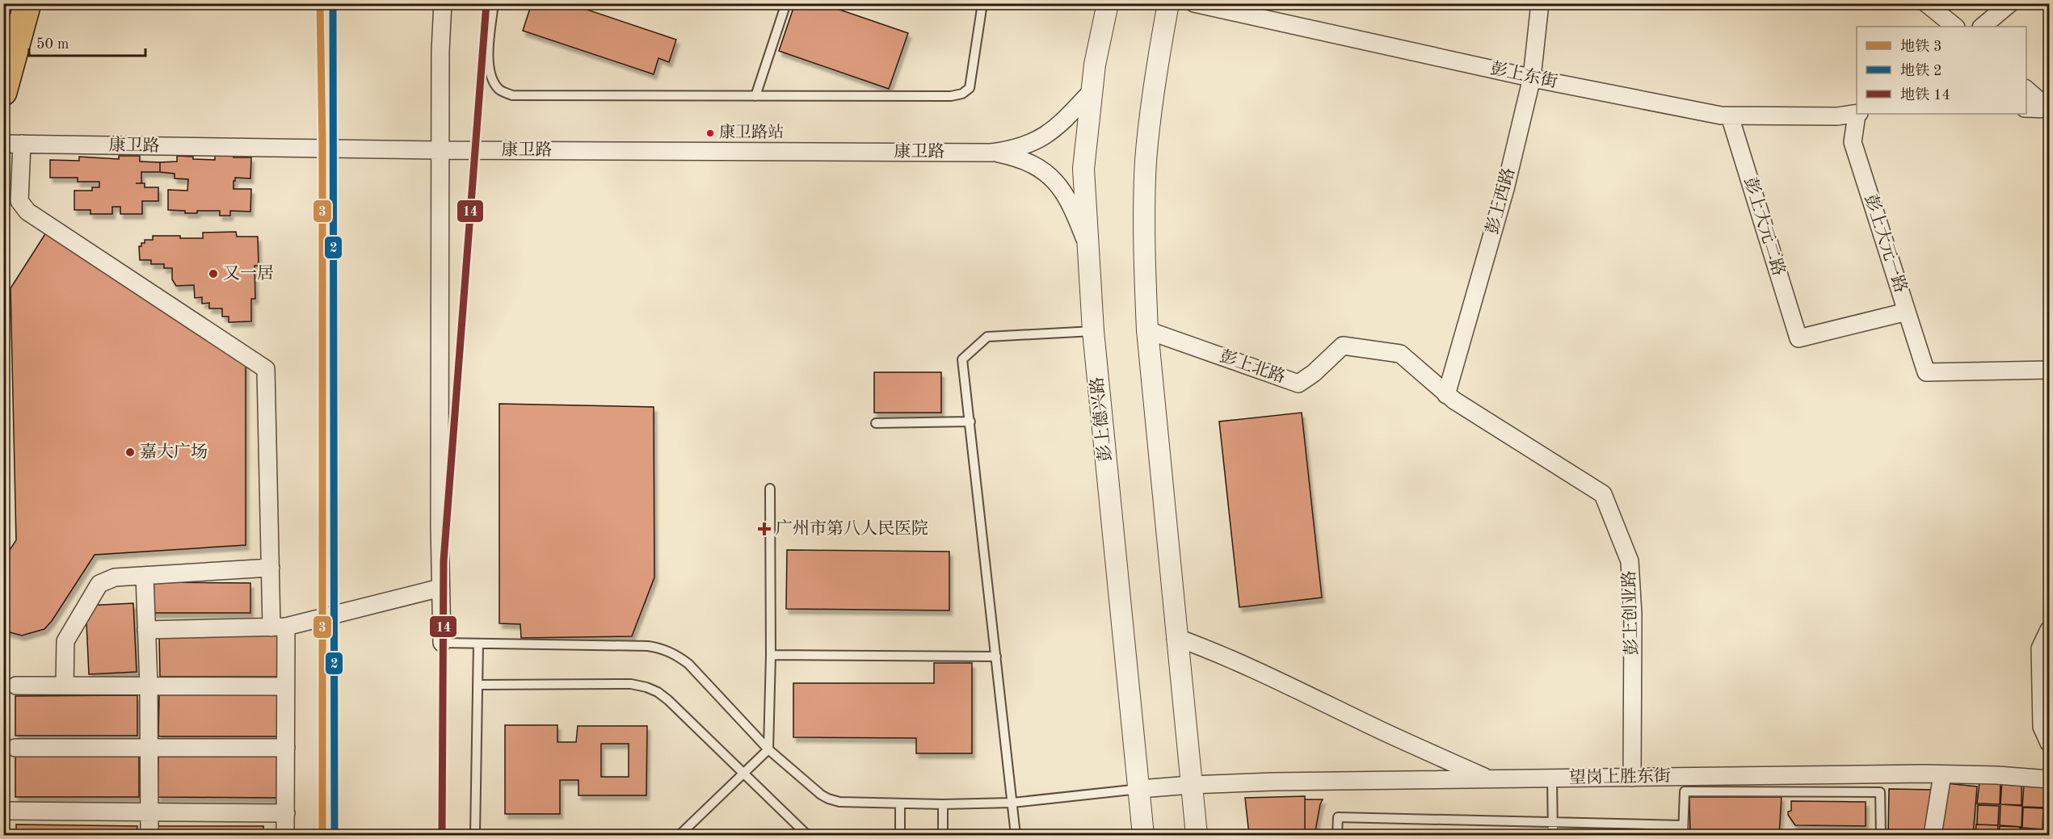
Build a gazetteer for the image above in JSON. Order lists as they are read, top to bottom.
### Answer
{
  "streets": {
    "street": [
      "彭上东街",
      "康卫路",
      "彭上西路",
      "彭上大元二路",
      "彭上大元一路",
      "彭上北路",
      "彭上德兴路",
      "彭上创业路",
      "望岗上胜东街"
    ]
  },
  "crossings": [
    ["彭上东街", "彭上西路"],
    ["彭上东街", "彭上大元二路"],
    ["彭上东街", "彭上大元一路"],
    ["彭上西路", "彭上北路"],
    ["彭上西路", "彭上创业路"],
    ["彭上大元二路", "彭上大元一路"],
    ["彭上北路", "彭上创业路"],
    ["彭上德兴路", "望岗上胜东街"],
    ["彭上创业路", "望岗上胜东街"]
  ],
  "places": {
    "other": ["康卫路站", "又一居", "嘉大广场"],
    "health": ["广州市第八人民医院"]
  },
  "lines": ["metro line 3", "metro line 2", "metro line 14"],
  "legend": ["地铁 3", "地铁 2", "地铁 14"],
  "scale_bar": "50 m"
}
